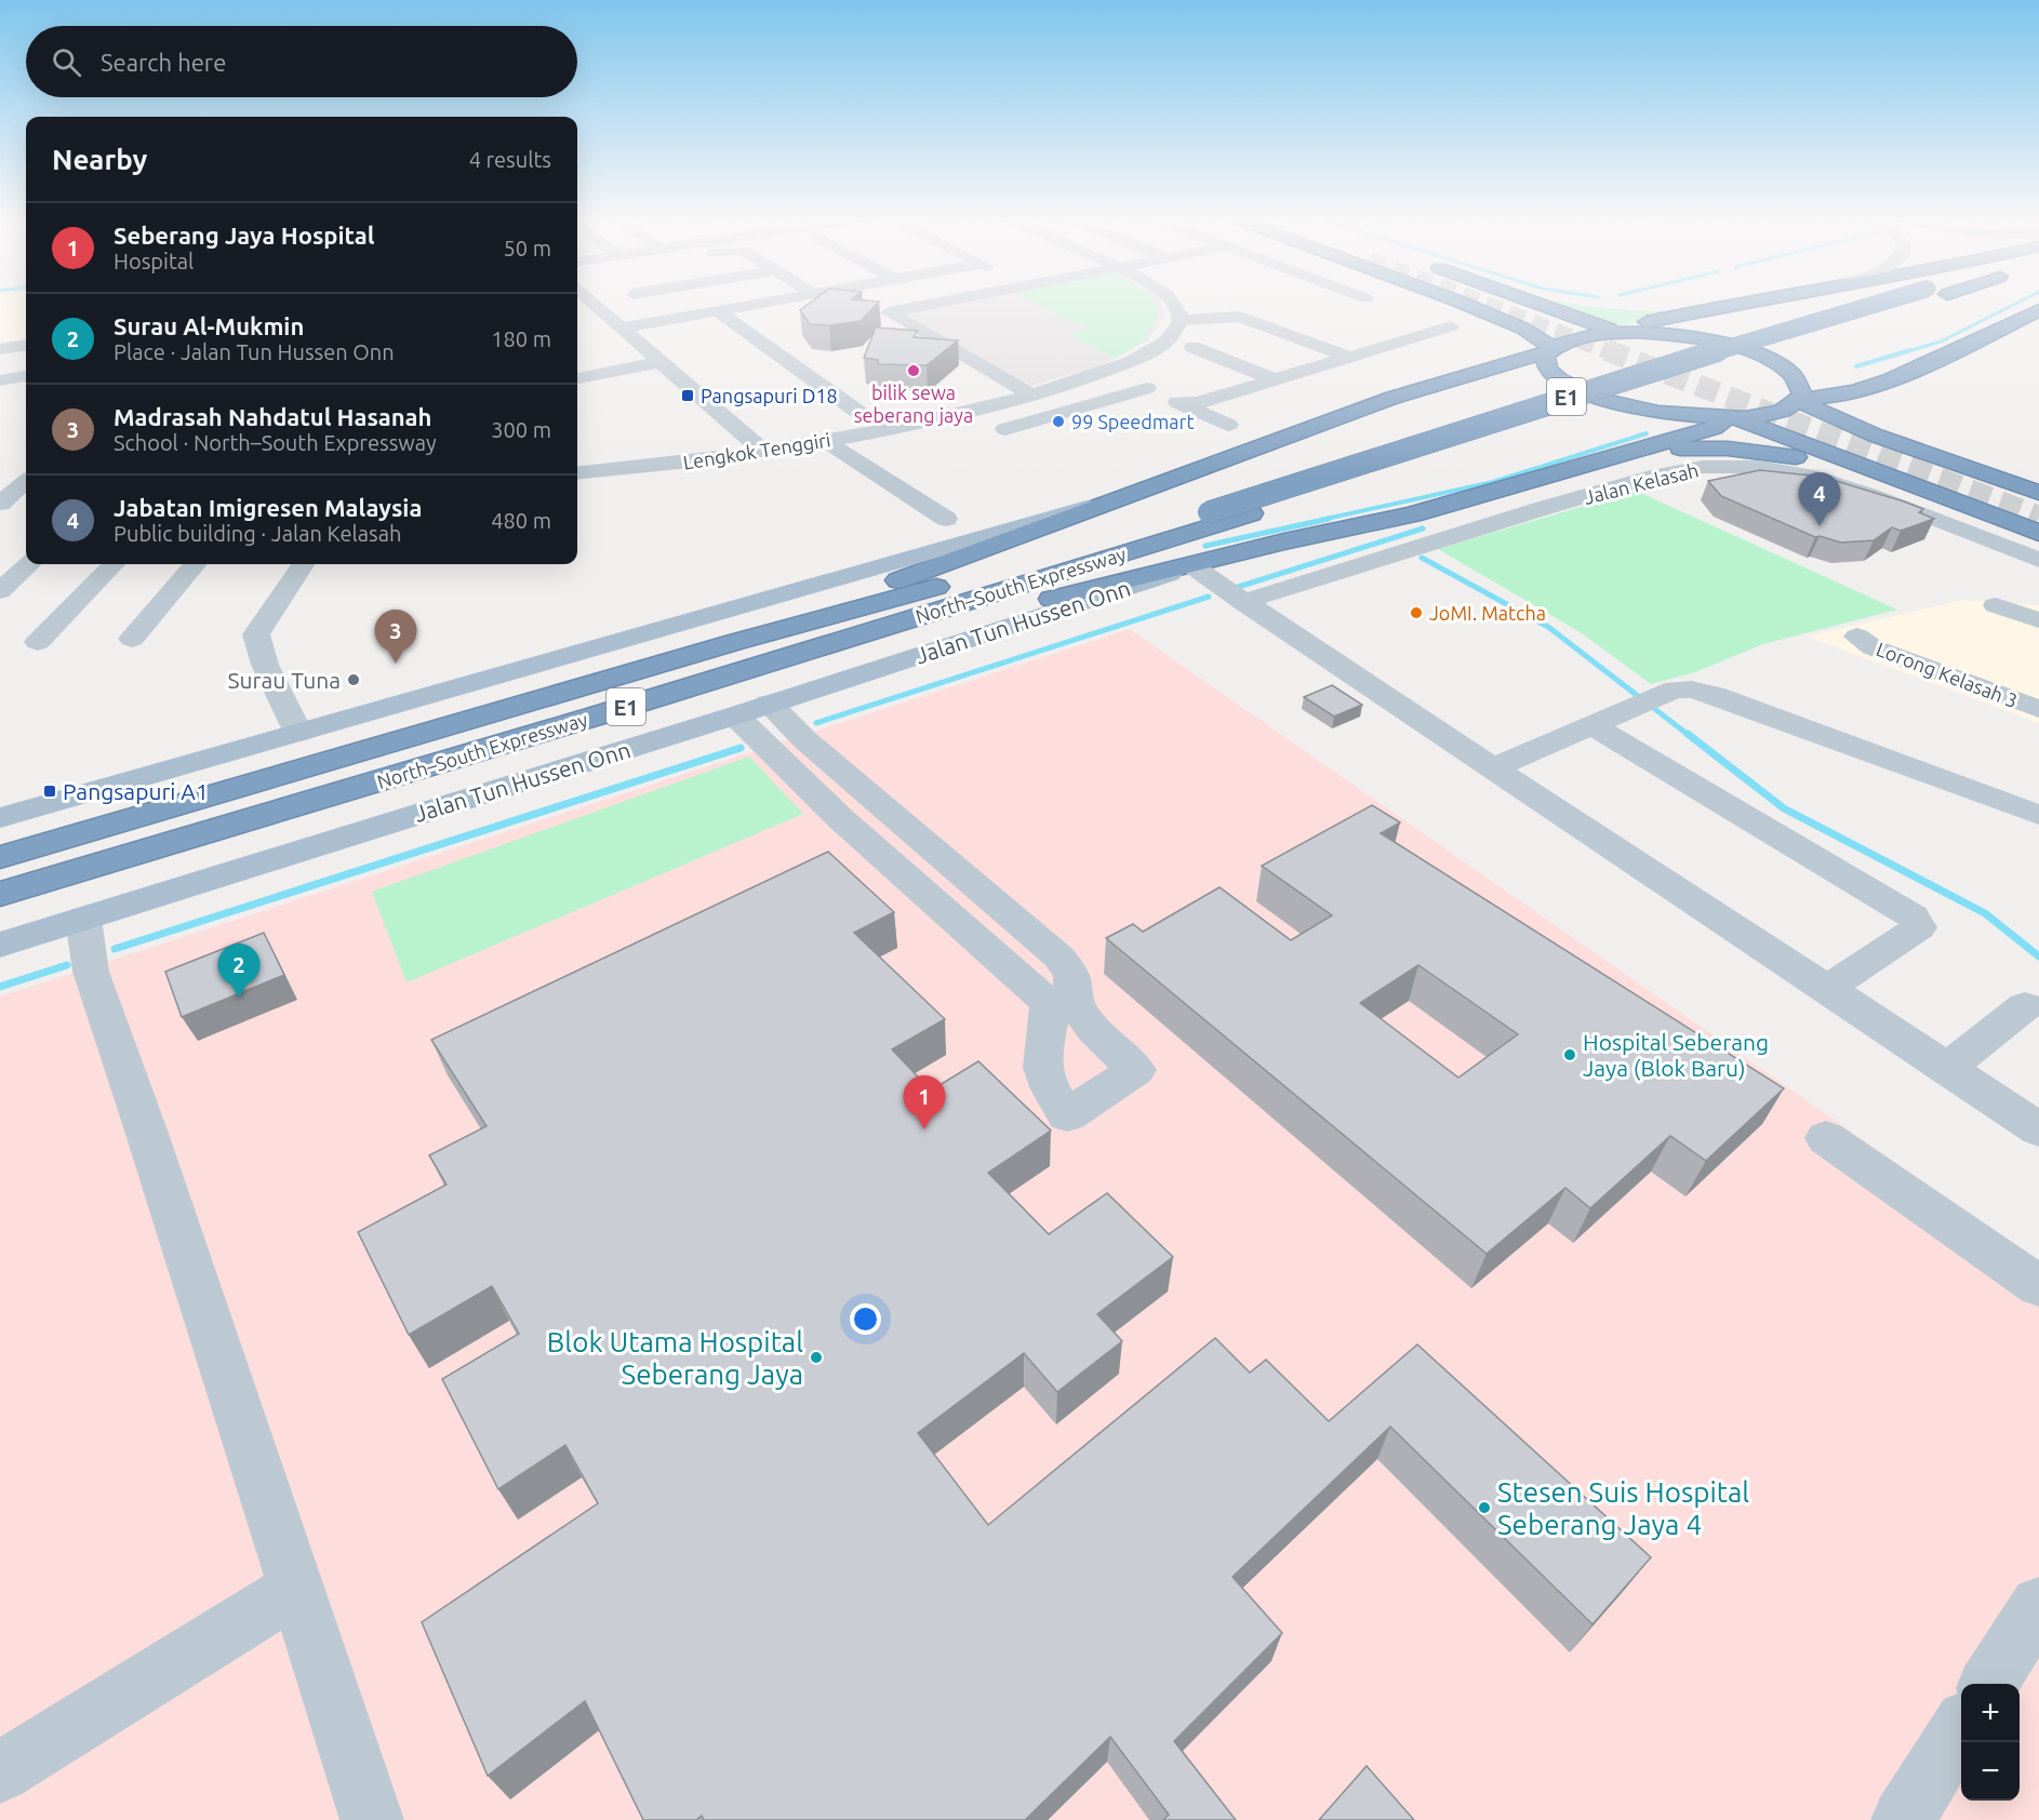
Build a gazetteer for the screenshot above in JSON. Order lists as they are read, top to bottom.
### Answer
{
  "streets": {
    "highway": ["E1", "North–South Expressway"],
    "main road": ["Jalan Tun Hussen Onn"],
    "street": ["Lengkok Tenggiri", "Jalan Kelasah", "Lorong Kelasah 3"]
  },
  "places": {
    "other": [
      "bilik sewa seberang jaya",
      "99 Speedmart",
      "JoMI. Matcha",
      "Surau Tuna",
      "Hospital Seberang Jaya (Blok Baru)",
      "Blok Utama Hospital Seberang Jaya",
      "Stesen Suis Hospital Seberang Jaya 4"
    ],
    "transit": ["Pangsapuri D18", "Pangsapuri A1"]
  },
  "page": {
    "search": "Search here",
    "heading": ["Nearby", "4 results"],
    "list": [
      {
        "mark": "1",
        "name": "Seberang Jaya Hospital",
        "note": "Hospital",
        "value": "50 m"
      },
      {
        "mark": "2",
        "name": "Surau Al-Mukmin",
        "note": "Place · Jalan Tun Hussen Onn",
        "value": "180 m"
      },
      {
        "mark": "3",
        "name": "Madrasah Nahdatul Hasanah",
        "note": "School · North–South Expressway",
        "value": "300 m"
      },
      {
        "mark": "4",
        "name": "Jabatan Imigresen Malaysia",
        "note": "Public building · Jalan Kelasah",
        "value": "480 m"
      }
    ],
    "pins": [
      "4",
      "3",
      "2",
      "1"
    ],
    "map_buttons": ["+", "−"]
  }
}
